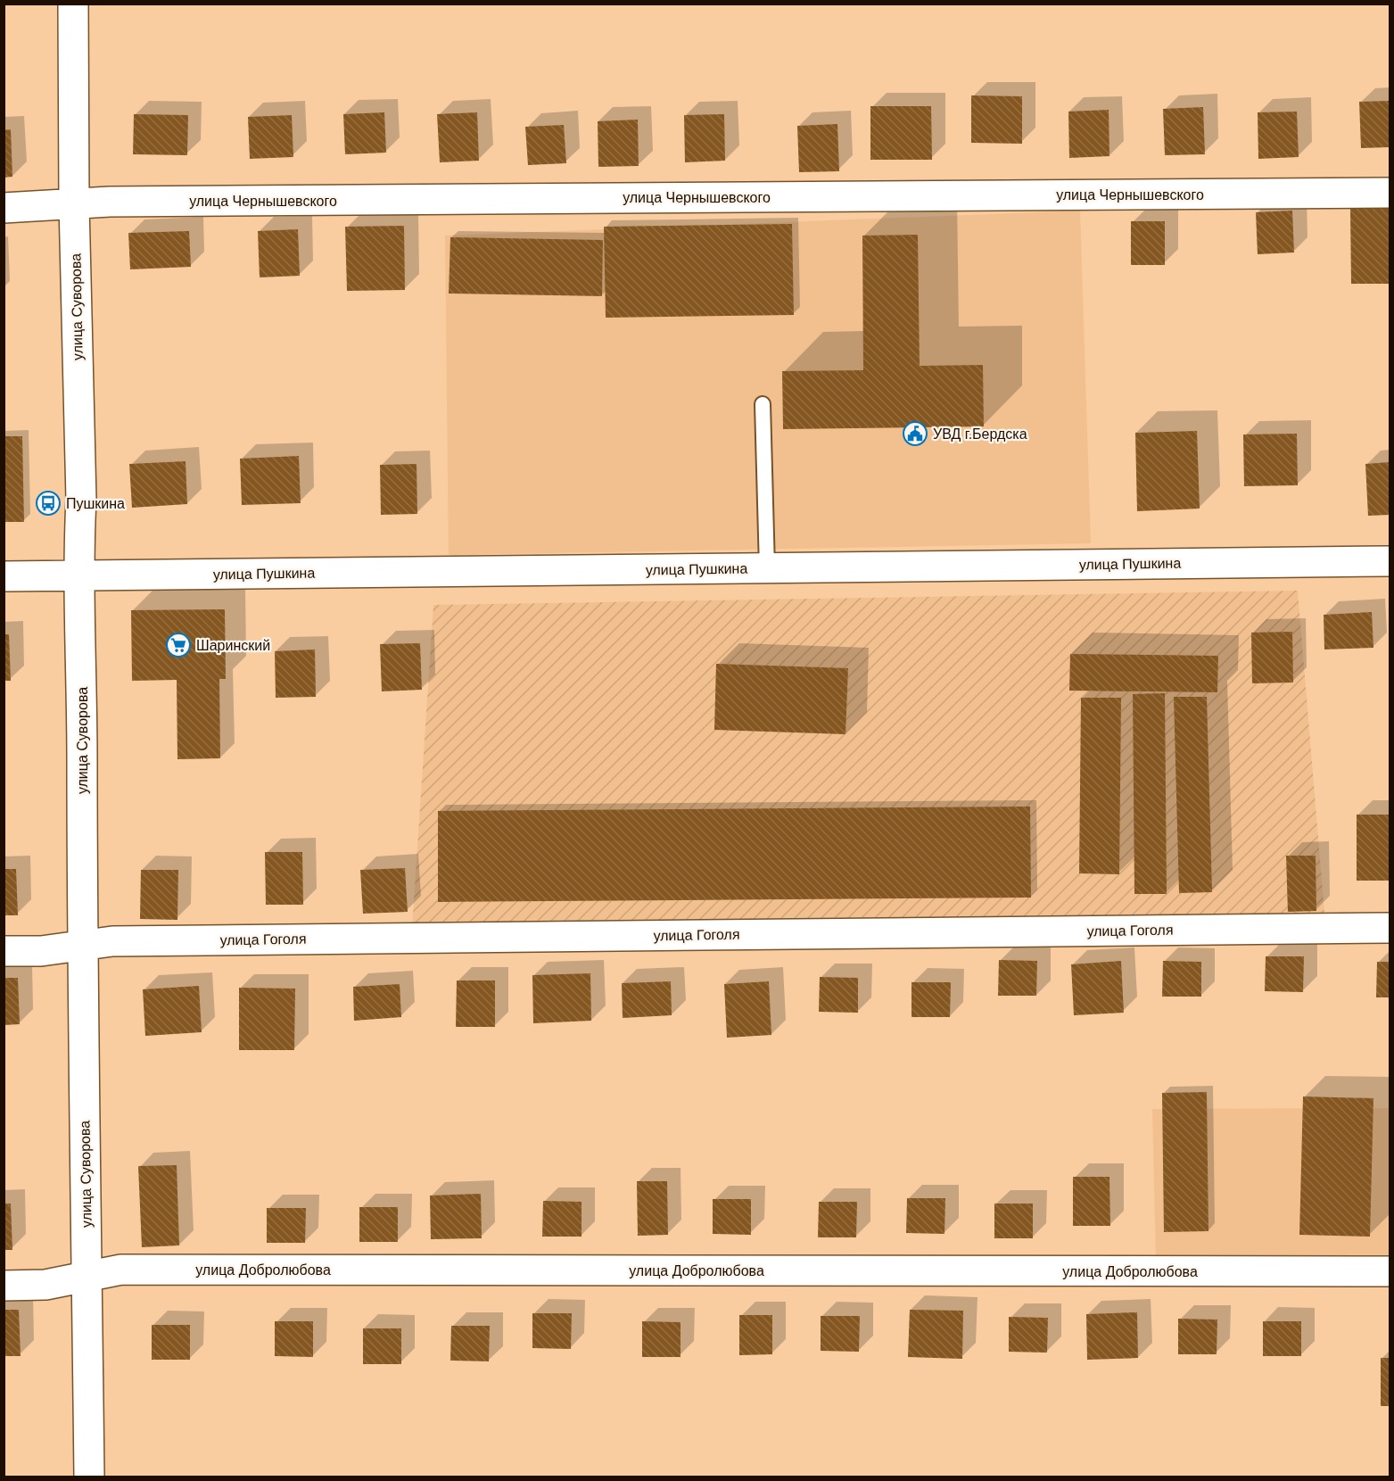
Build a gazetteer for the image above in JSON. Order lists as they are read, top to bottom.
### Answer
{
  "streets": {
    "street": [
      "улица Чернышевского",
      "улица Суворова",
      "улица Пушкина",
      "улица Гоголя",
      "улица Добролюбова"
    ]
  },
  "crossings": [
    ["улица Чернышевского", "улица Суворова"],
    ["улица Суворова", "улица Пушкина"],
    ["улица Суворова", "улица Гоголя"],
    ["улица Суворова", "улица Добролюбова"]
  ],
  "places": {
    "public building": ["УВД г.Бердска"],
    "bus stop": ["Пушкина"],
    "supermarket": ["Шаринский"]
  }
}
